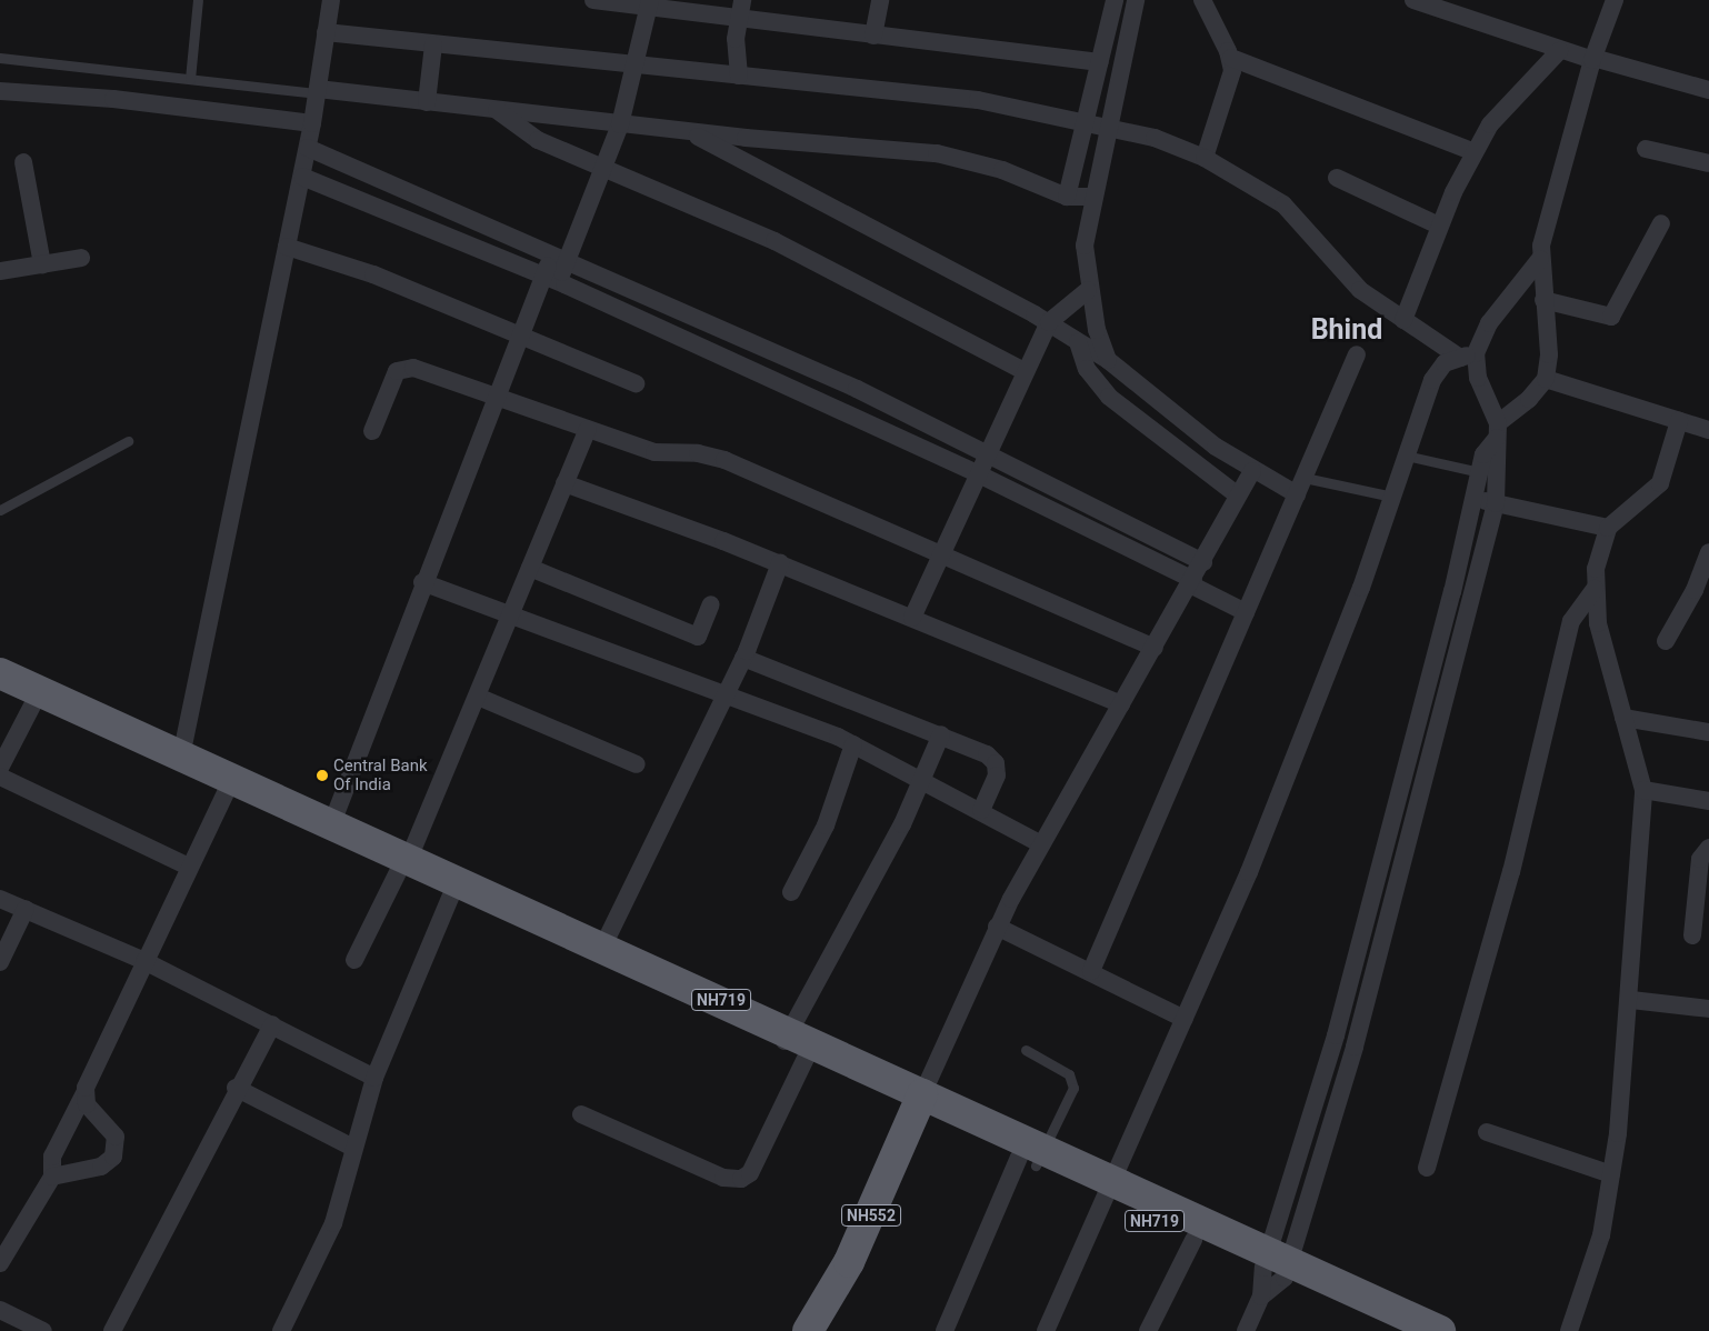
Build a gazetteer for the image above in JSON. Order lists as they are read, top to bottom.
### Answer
{
  "streets": {
    "highway": ["NH719", "NH552"]
  },
  "crossings": [
    ["NH719", "NH552"]
  ],
  "districts": ["Bhind"],
  "places": ["Central Bank Of India"]
}
